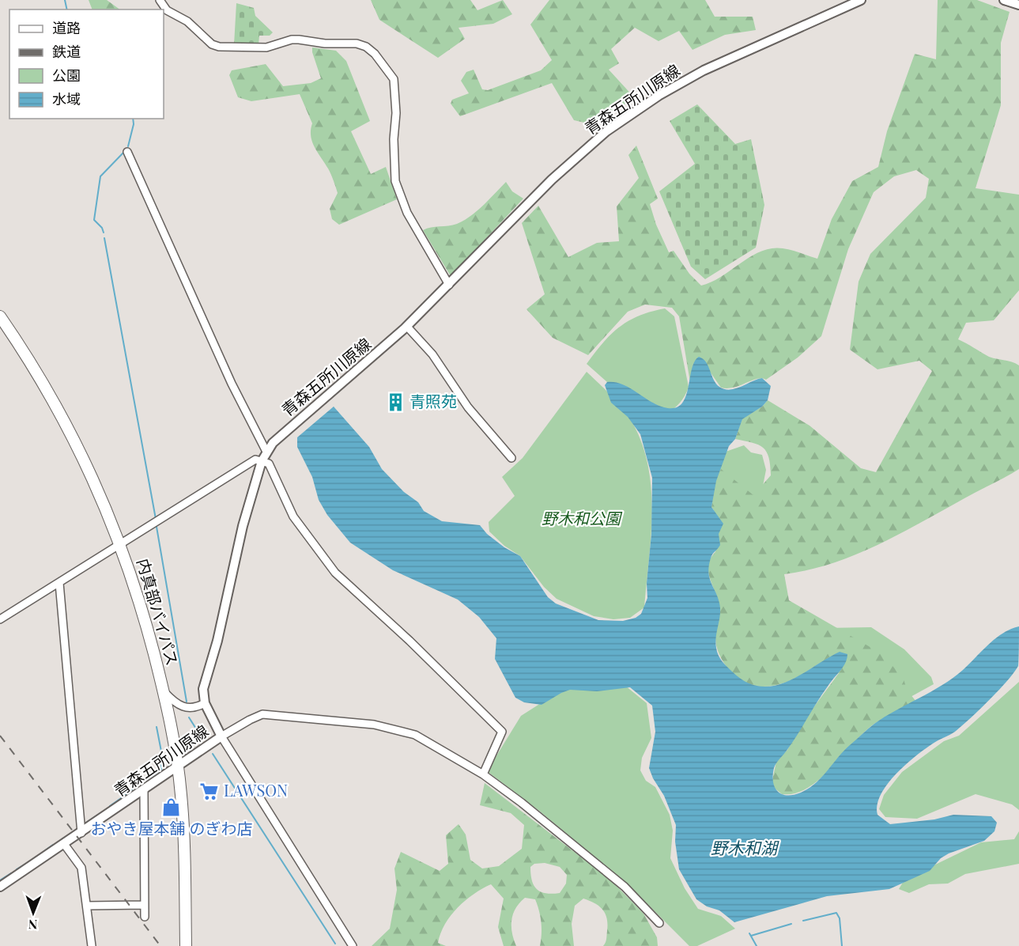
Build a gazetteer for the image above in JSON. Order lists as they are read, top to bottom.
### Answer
{
  "streets": {
    "highway": ["内真部バイパス"],
    "main road": ["青森五所川原線"]
  },
  "crossings": [
    ["青森五所川原線", "内真部バイパス"]
  ],
  "water": ["野木和湖"],
  "parks": ["野木和公園"],
  "places": {
    "building": ["青照苑"],
    "supermarket": ["LAWSON"],
    "shop": ["おやき屋本舗 のぎわ店"]
  },
  "legend": [
    "道路",
    "鉄道",
    "公園",
    "水域"
  ],
  "north": "bottom"
}
